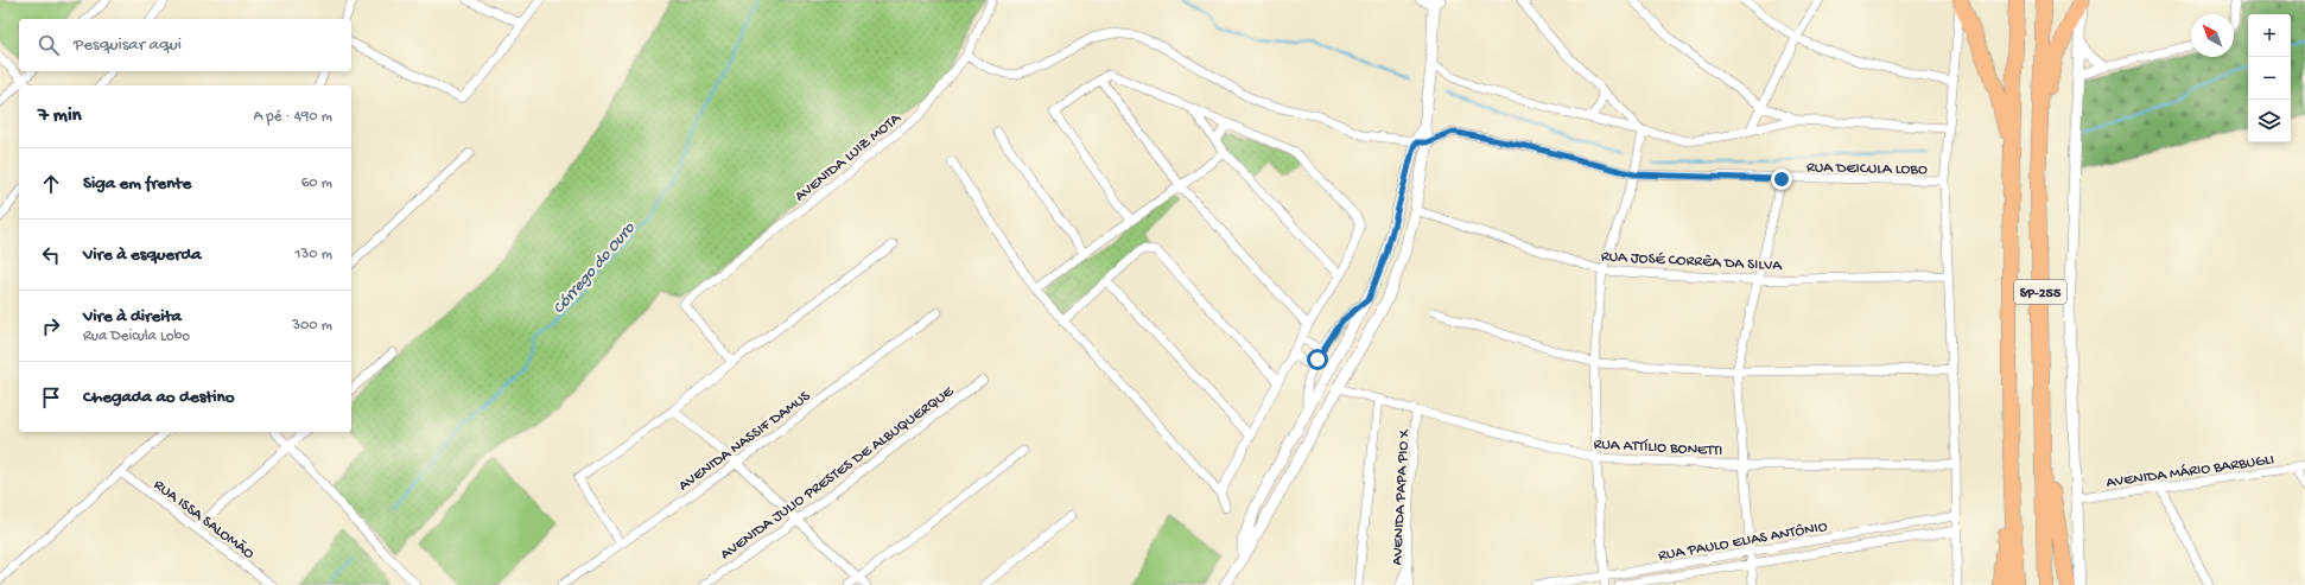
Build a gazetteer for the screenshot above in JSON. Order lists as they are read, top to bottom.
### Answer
{
  "streets": {
    "highway": ["SP-255"],
    "street": [
      "AVENIDA LUIZ MOTA",
      "RUA DEICULA LOBO",
      "RUA JOSÉ CORRÊA DA SILVA",
      "AVENIDA NASSIF DAMUS",
      "RUA ATTÍLIO BONETTI",
      "AVENIDA MÁRIO BARBUGLI",
      "AVENIDA JULIO PRESTES DE ALBUQUERQUE",
      "AVENIDA PAPA PIO X",
      "RUA ISSA SALOMÃO",
      "RUA PAULO ELIAS ANTÔNIO"
    ]
  },
  "crossings": [
    ["RUA ATTÍLIO BONETTI", "AVENIDA PAPA PIO X"]
  ],
  "water": ["Córrego do Ouro"],
  "north": "top left",
  "page": {
    "map_buttons": ["+", "−"],
    "search": "Pesquisar aqui",
    "heading": ["7 min", "A pé · 490 m"],
    "list": [
      ["Siga em frente", "60 m"],
      ["Vire à esquerda", "130 m"],
      ["Vire à direita", "Rua Deicula Lobo", "300 m"],
      "Chegada ao destino"
    ]
  }
}
